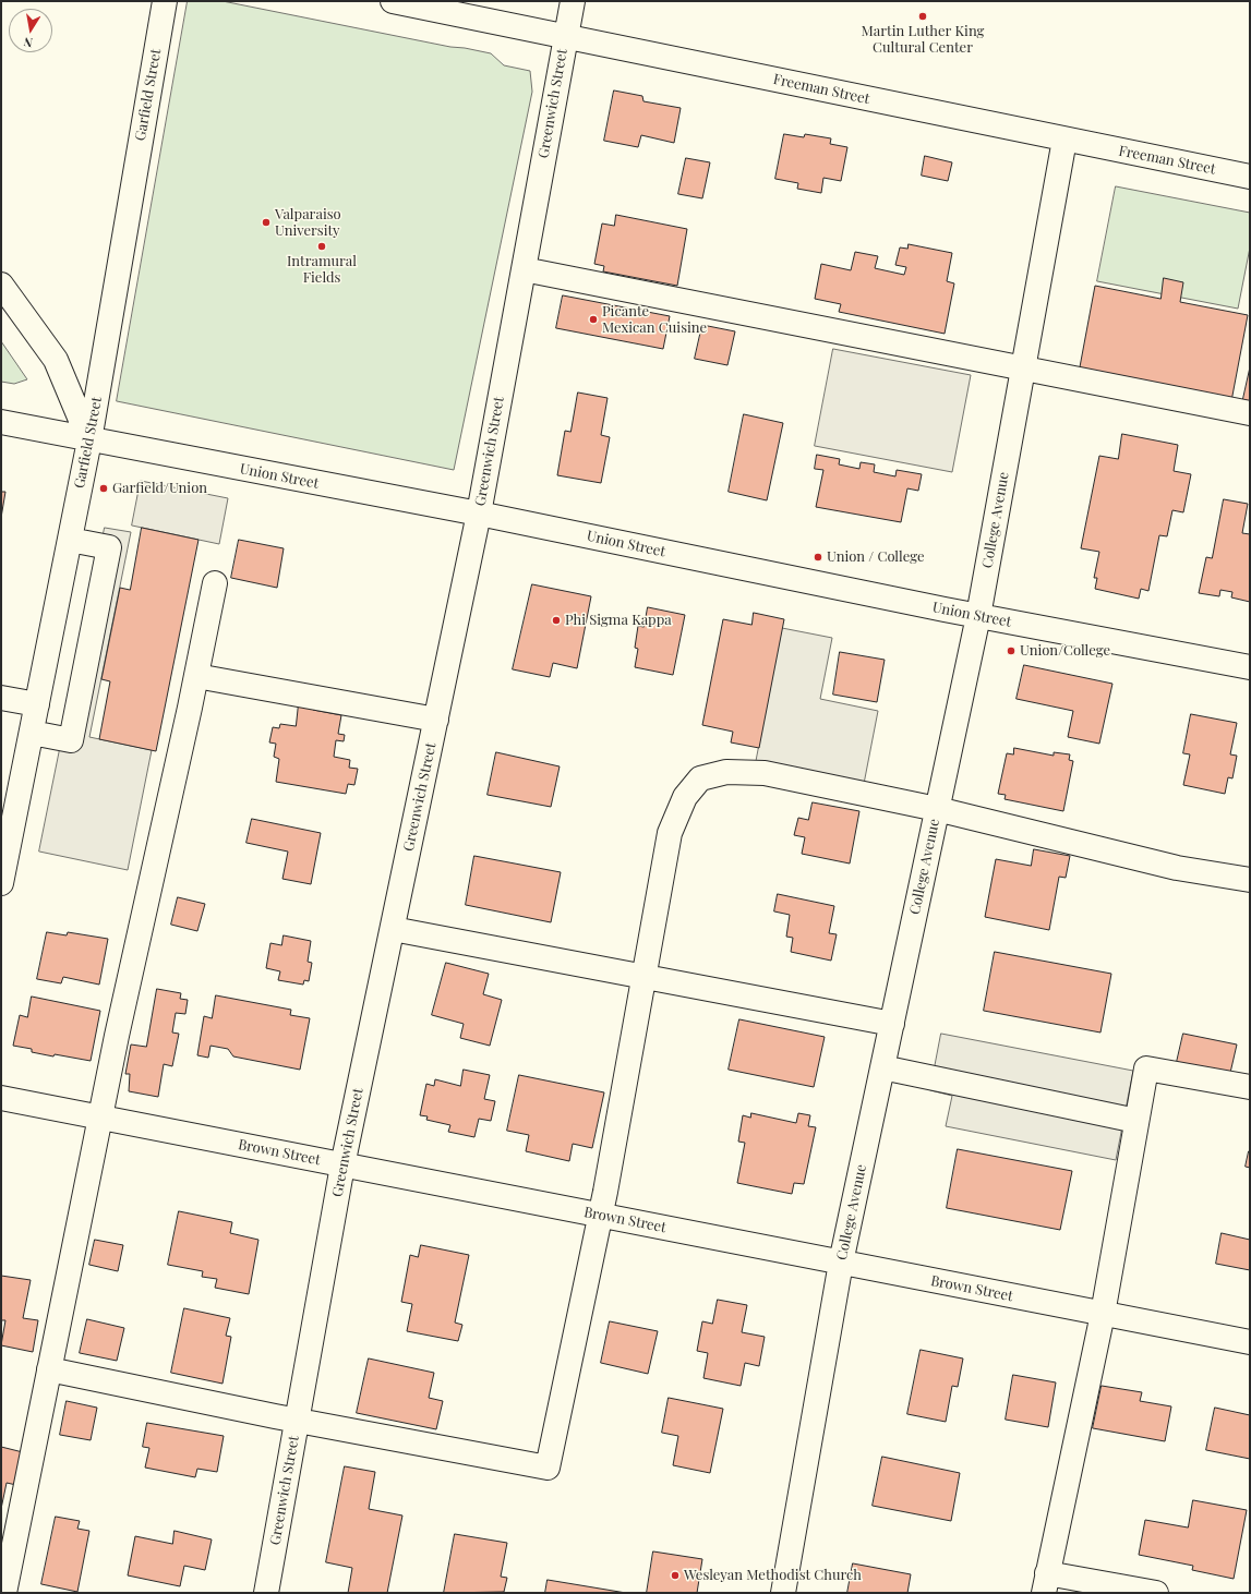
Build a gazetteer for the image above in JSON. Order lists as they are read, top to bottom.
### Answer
{
  "streets": {
    "street": [
      "Freeman Street",
      "Garfield Street",
      "Greenwich Street",
      "Union Street",
      "College Avenue",
      "Brown Street"
    ]
  },
  "crossings": [
    ["Freeman Street", "Greenwich Street"],
    ["Freeman Street", "College Avenue"],
    ["Garfield Street", "Union Street"],
    ["Greenwich Street", "Union Street"],
    ["Greenwich Street", "Brown Street"],
    ["Union Street", "College Avenue"],
    ["College Avenue", "Brown Street"]
  ],
  "places": [
    "Martin Luther King Cultural Center",
    "Valparaiso University",
    "Intramural Fields",
    "Picante Mexican Cuisine",
    "Garfield/Union",
    "Union / College",
    "Phi Sigma Kappa",
    "Union/College",
    "Wesleyan Methodist Church"
  ],
  "north": "bottom"
}
